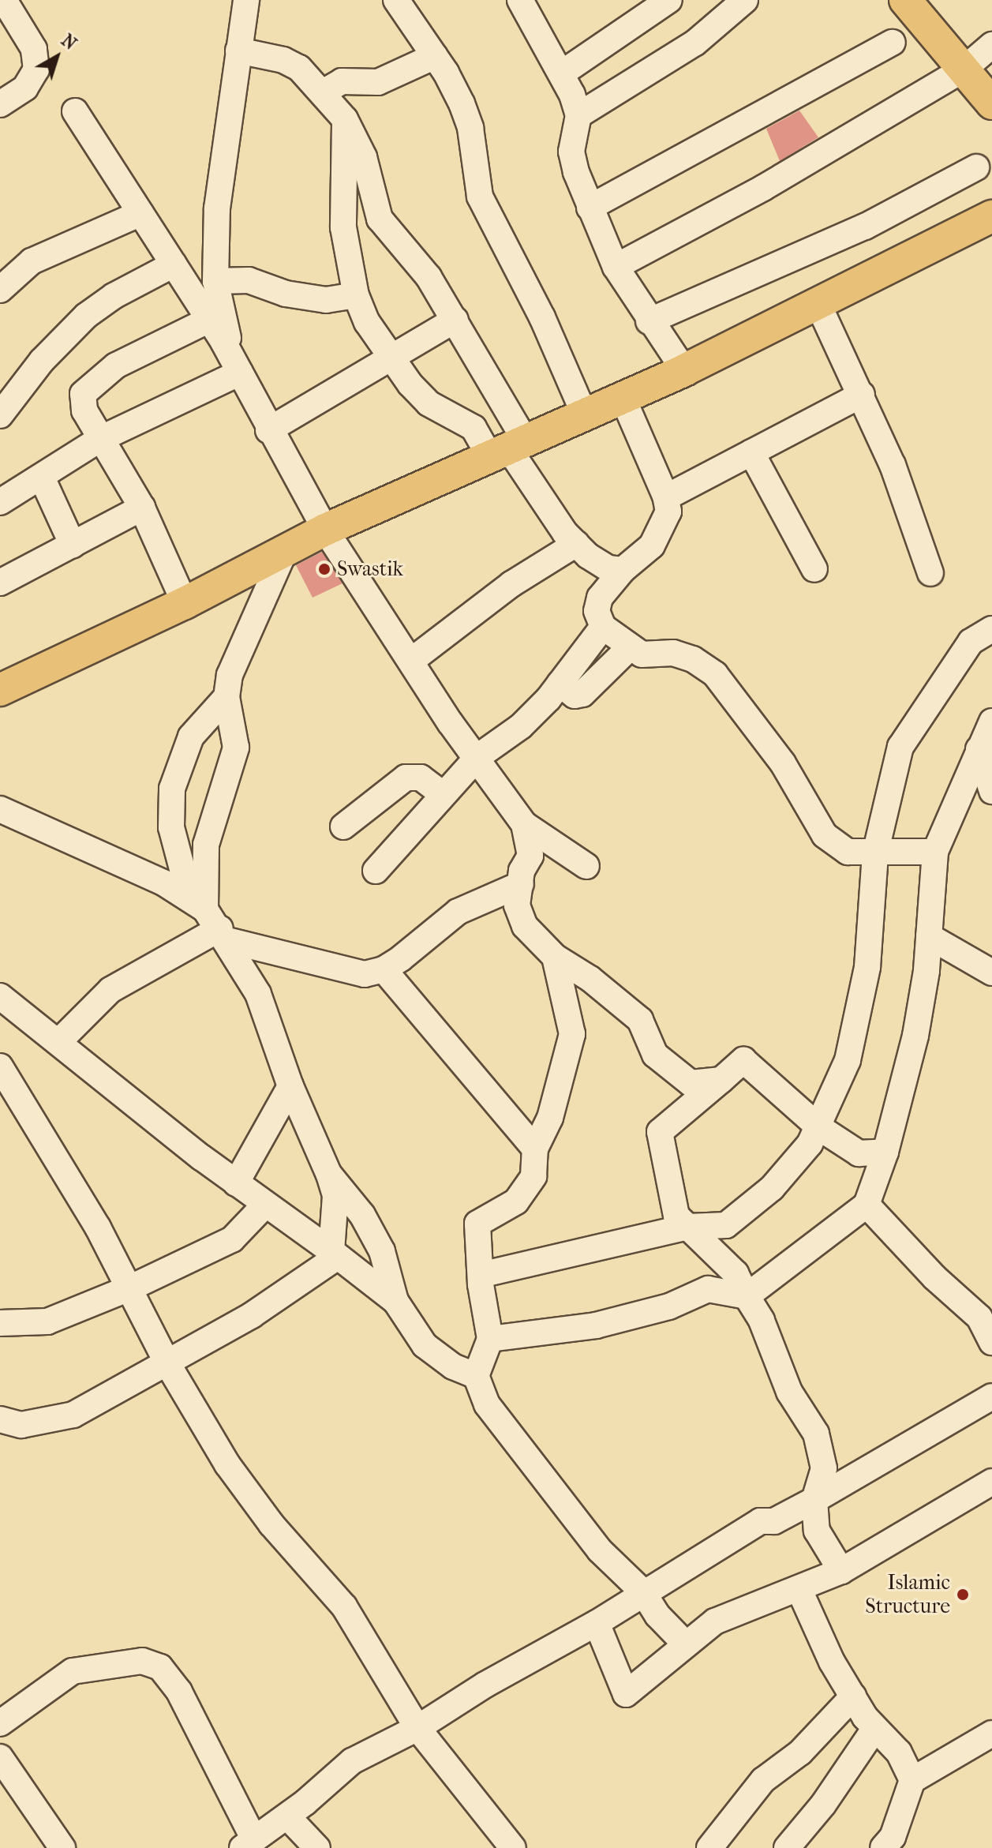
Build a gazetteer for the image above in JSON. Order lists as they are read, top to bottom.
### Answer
{
  "places": ["Swastik", "Islamic Structure"],
  "north": "top right"
}
